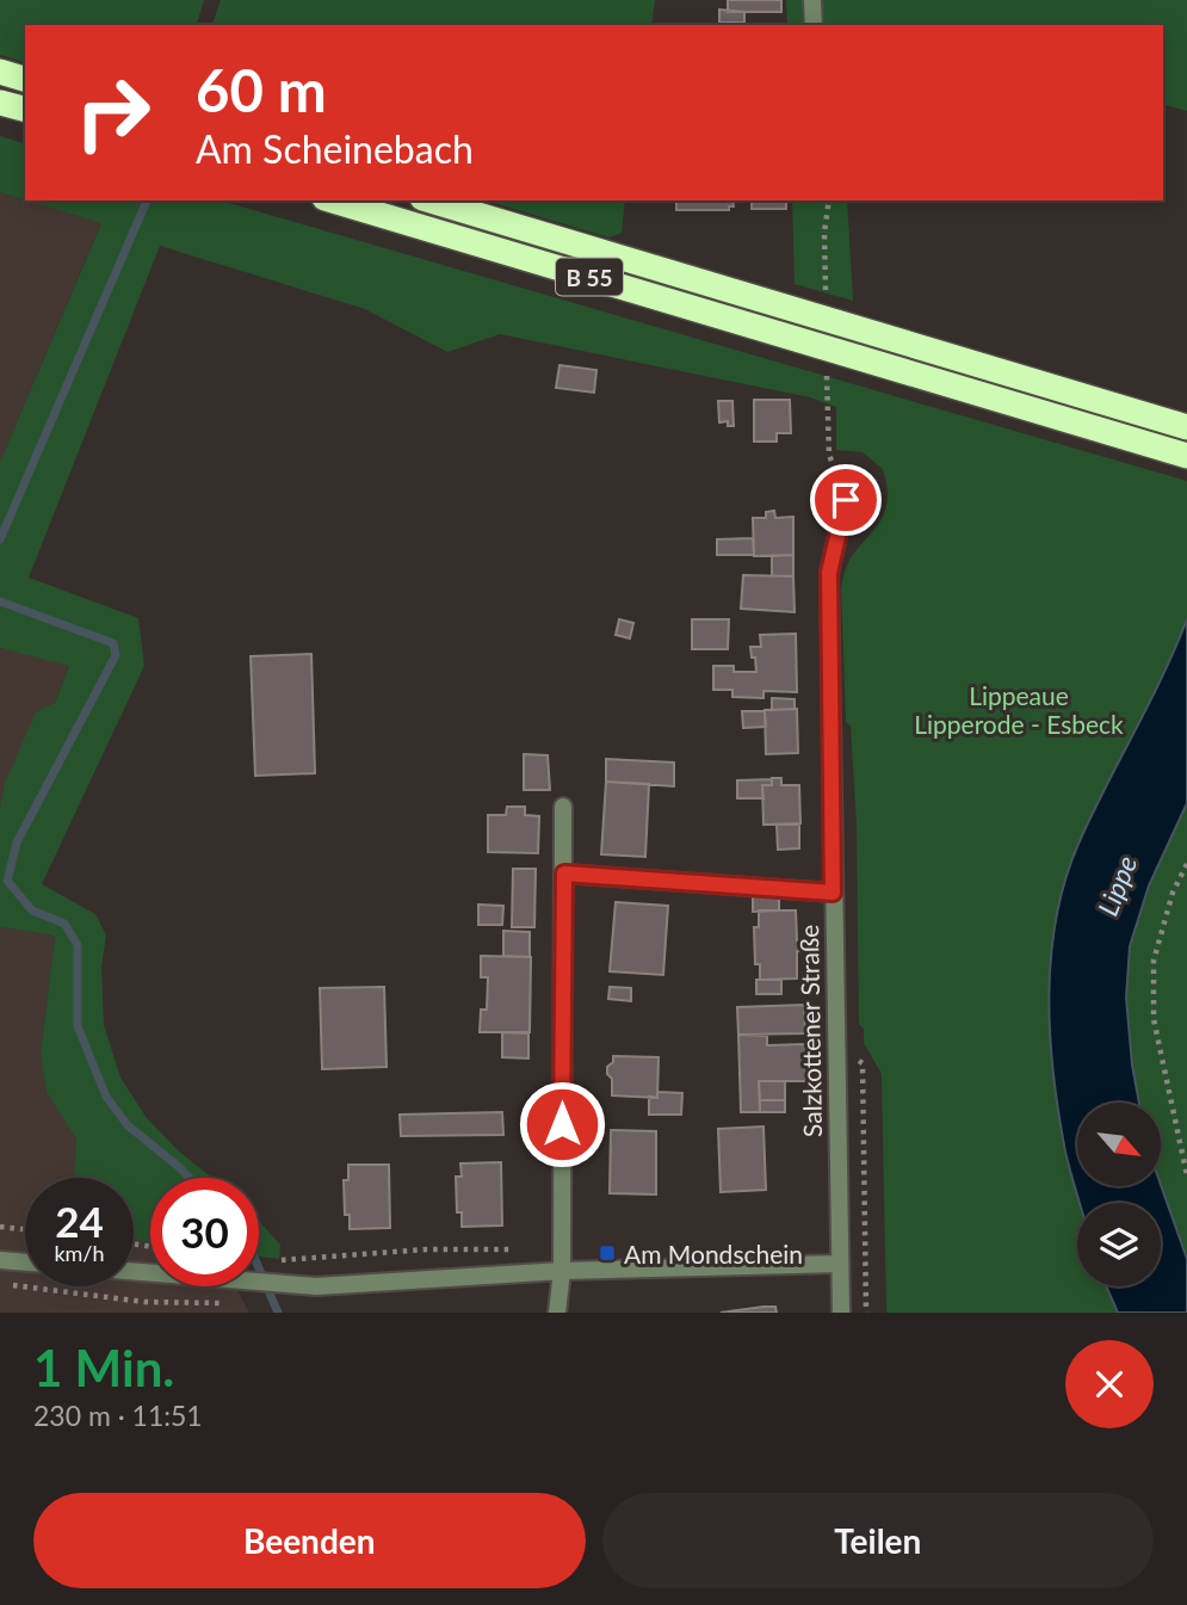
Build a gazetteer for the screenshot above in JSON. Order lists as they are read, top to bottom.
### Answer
{
  "streets": {
    "highway": ["B 55"],
    "street": ["Salzkottener Straße"]
  },
  "water": ["Lippe"],
  "parks": ["Lippeaue Lipperode - Esbeck"],
  "places": {
    "transit": ["Am Mondschein"]
  },
  "north": "bottom right",
  "page": {
    "turn": ["60 m", "Am Scheinebach"],
    "speed": "24 km/h",
    "limit": "30",
    "heading": ["1 Min.", "230 m · 11:51"],
    "buttons": ["Beenden", "Teilen"]
  }
}
